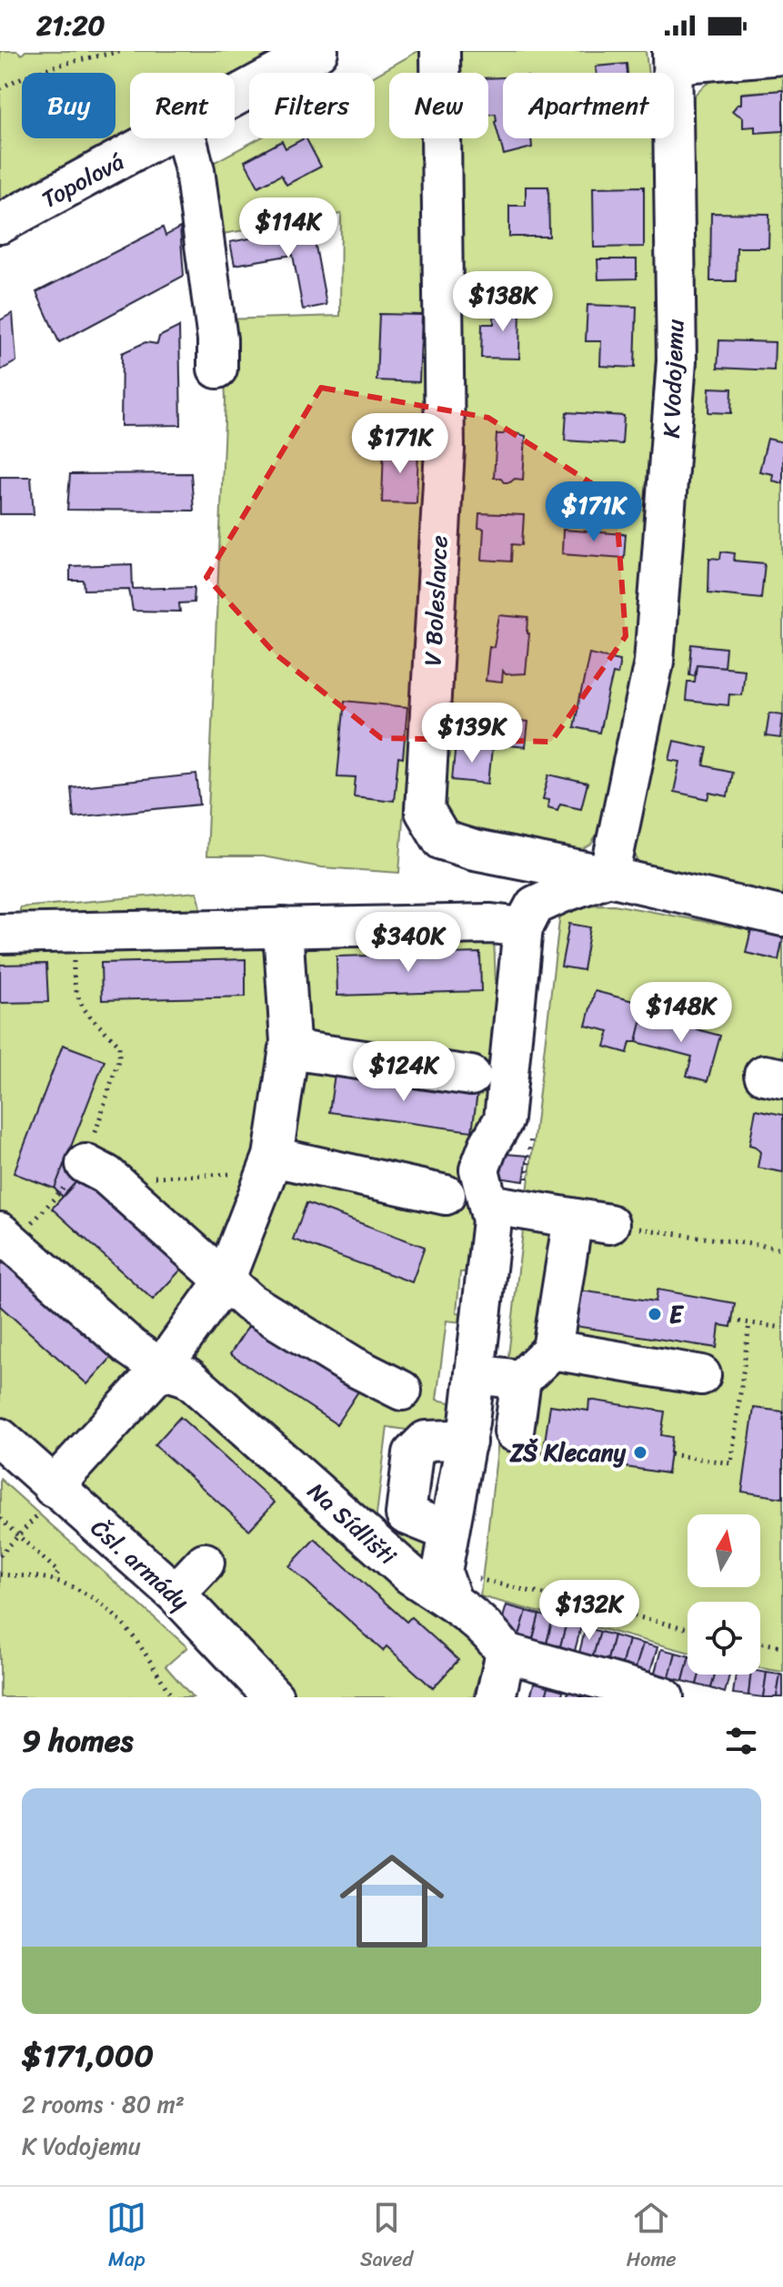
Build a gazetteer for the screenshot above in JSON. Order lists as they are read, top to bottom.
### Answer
{
  "streets": {
    "street": [
      "Topolová",
      "K Vodojemu",
      "V Boleslavce",
      "Na Sídlišti",
      "Čsl. armády"
    ]
  },
  "crossings": [
    ["K Vodojemu", "V Boleslavce"]
  ],
  "places": ["E", "ZŠ Klecany"],
  "north": "top",
  "page": {
    "status": "21:20",
    "chip": [
      "Buy",
      "Rent",
      "Filters",
      "New",
      "Apartment"
    ],
    "price": [
      "$114K",
      "$138K",
      "$171K",
      "$171K",
      "$139K",
      "$340K",
      "$148K",
      "$124K",
      "$132K"
    ],
    "heading": "9 homes",
    "list": [
      {
        "name": "$171,000",
        "note": "2 rooms · 80 m² · K Vodojemu"
      }
    ],
    "tabs": ["Map", "Saved", "Home"]
  }
}
